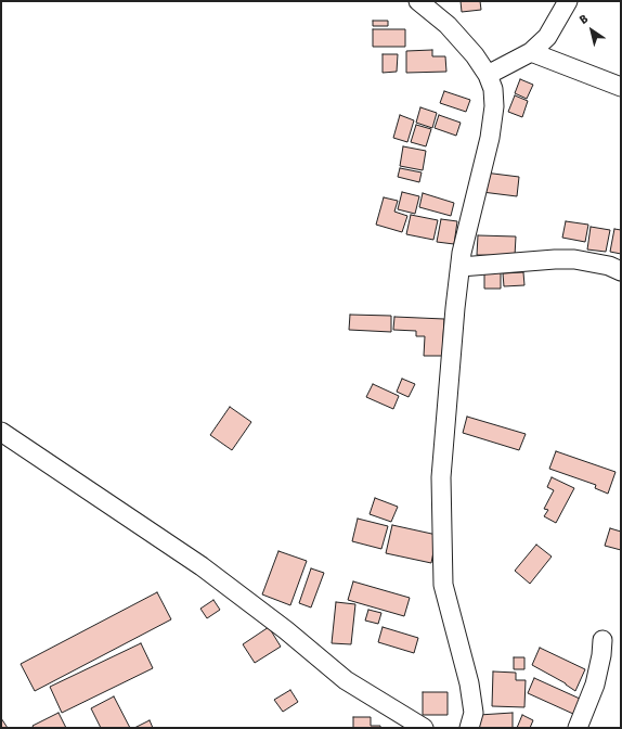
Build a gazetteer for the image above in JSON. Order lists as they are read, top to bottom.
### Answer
{
  "north": "top left"
}
